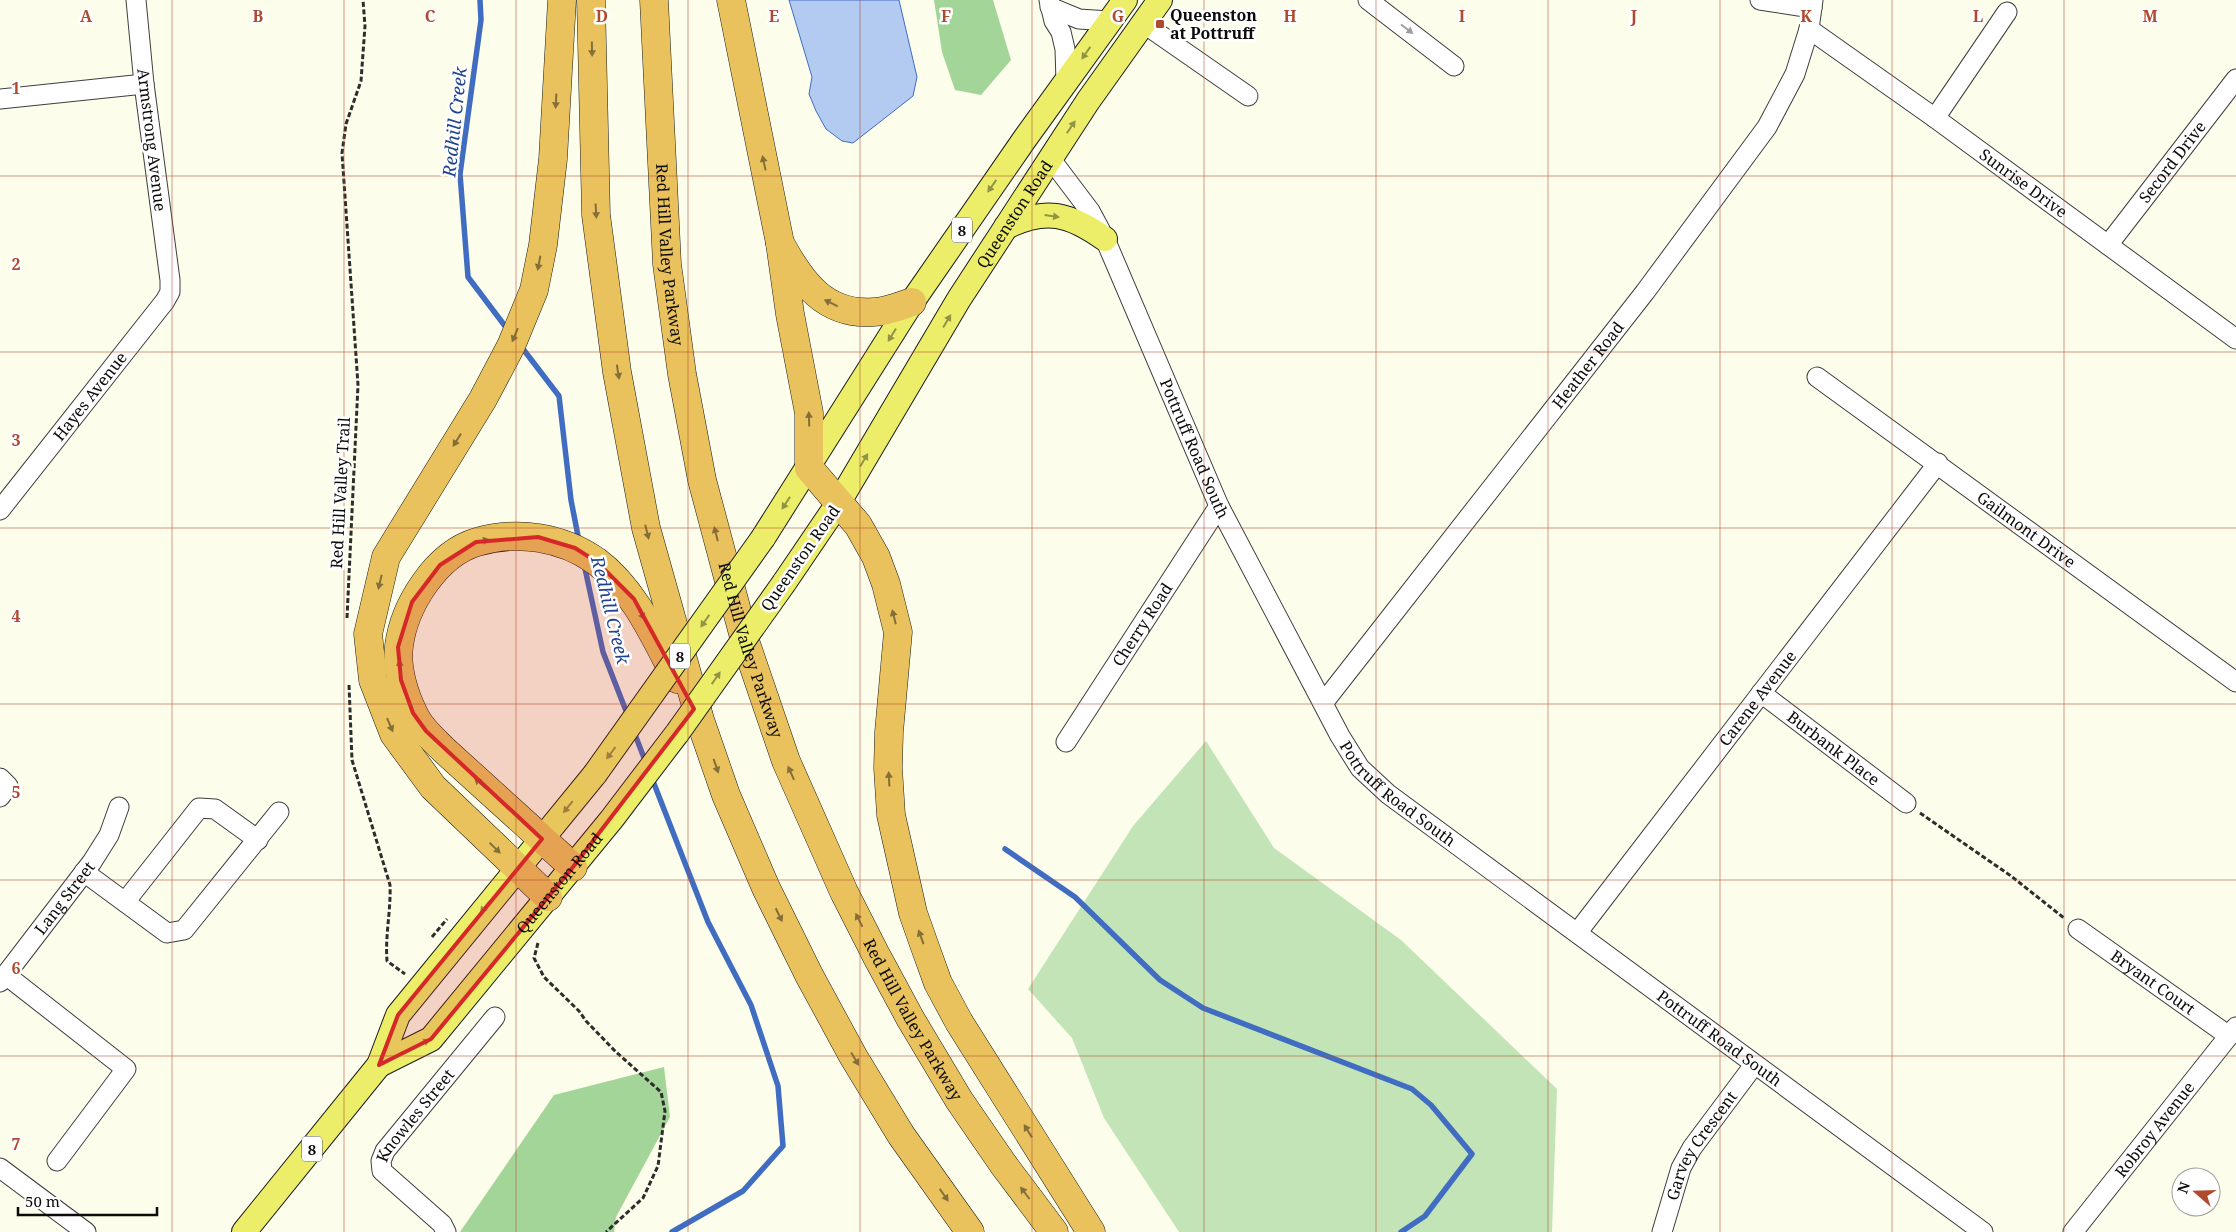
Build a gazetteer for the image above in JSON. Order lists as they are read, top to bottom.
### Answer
{
  "streets": {
    "highway": ["Red Hill Valley Parkway"],
    "main road": ["Queenston Road", "8"],
    "street": [
      "Armstrong Avenue",
      "Secord Drive",
      "Sunrise Drive",
      "Heather Road",
      "Hayes Avenue",
      "Pottruff Road South",
      "Gailmont Drive",
      "Cherry Road",
      "Carene Avenue",
      "Burbank Place",
      "Lang Street",
      "Bryant Court",
      "Knowles Street",
      "Robroy Avenue",
      "Garvey Crescent"
    ],
    "path": ["Red Hill Valley Trail"]
  },
  "crossings": [
    ["Armstrong Avenue", "Hayes Avenue"],
    ["Secord Drive", "Sunrise Drive"],
    ["Sunrise Drive", "Heather Road"],
    ["Queenston Road", "Pottruff Road South"],
    ["Heather Road", "Pottruff Road South"],
    ["Pottruff Road South", "Cherry Road"],
    ["Pottruff Road South", "Carene Avenue"],
    ["Pottruff Road South", "Garvey Crescent"],
    ["Gailmont Drive", "Carene Avenue"],
    ["Carene Avenue", "Burbank Place"],
    ["Bryant Court", "Robroy Avenue"]
  ],
  "water": ["Redhill Creek"],
  "places": {
    "transit": ["Queenston at Pottruff"]
  },
  "scale_bar": "50 m",
  "north": "left",
  "grid": {
    "columns": [
      "A",
      "B",
      "C",
      "D",
      "E",
      "F",
      "G",
      "H",
      "I",
      "J",
      "K",
      "L",
      "M"
    ],
    "rows": [
      "1",
      "2",
      "3",
      "4",
      "5",
      "6",
      "7"
    ]
  }
}
